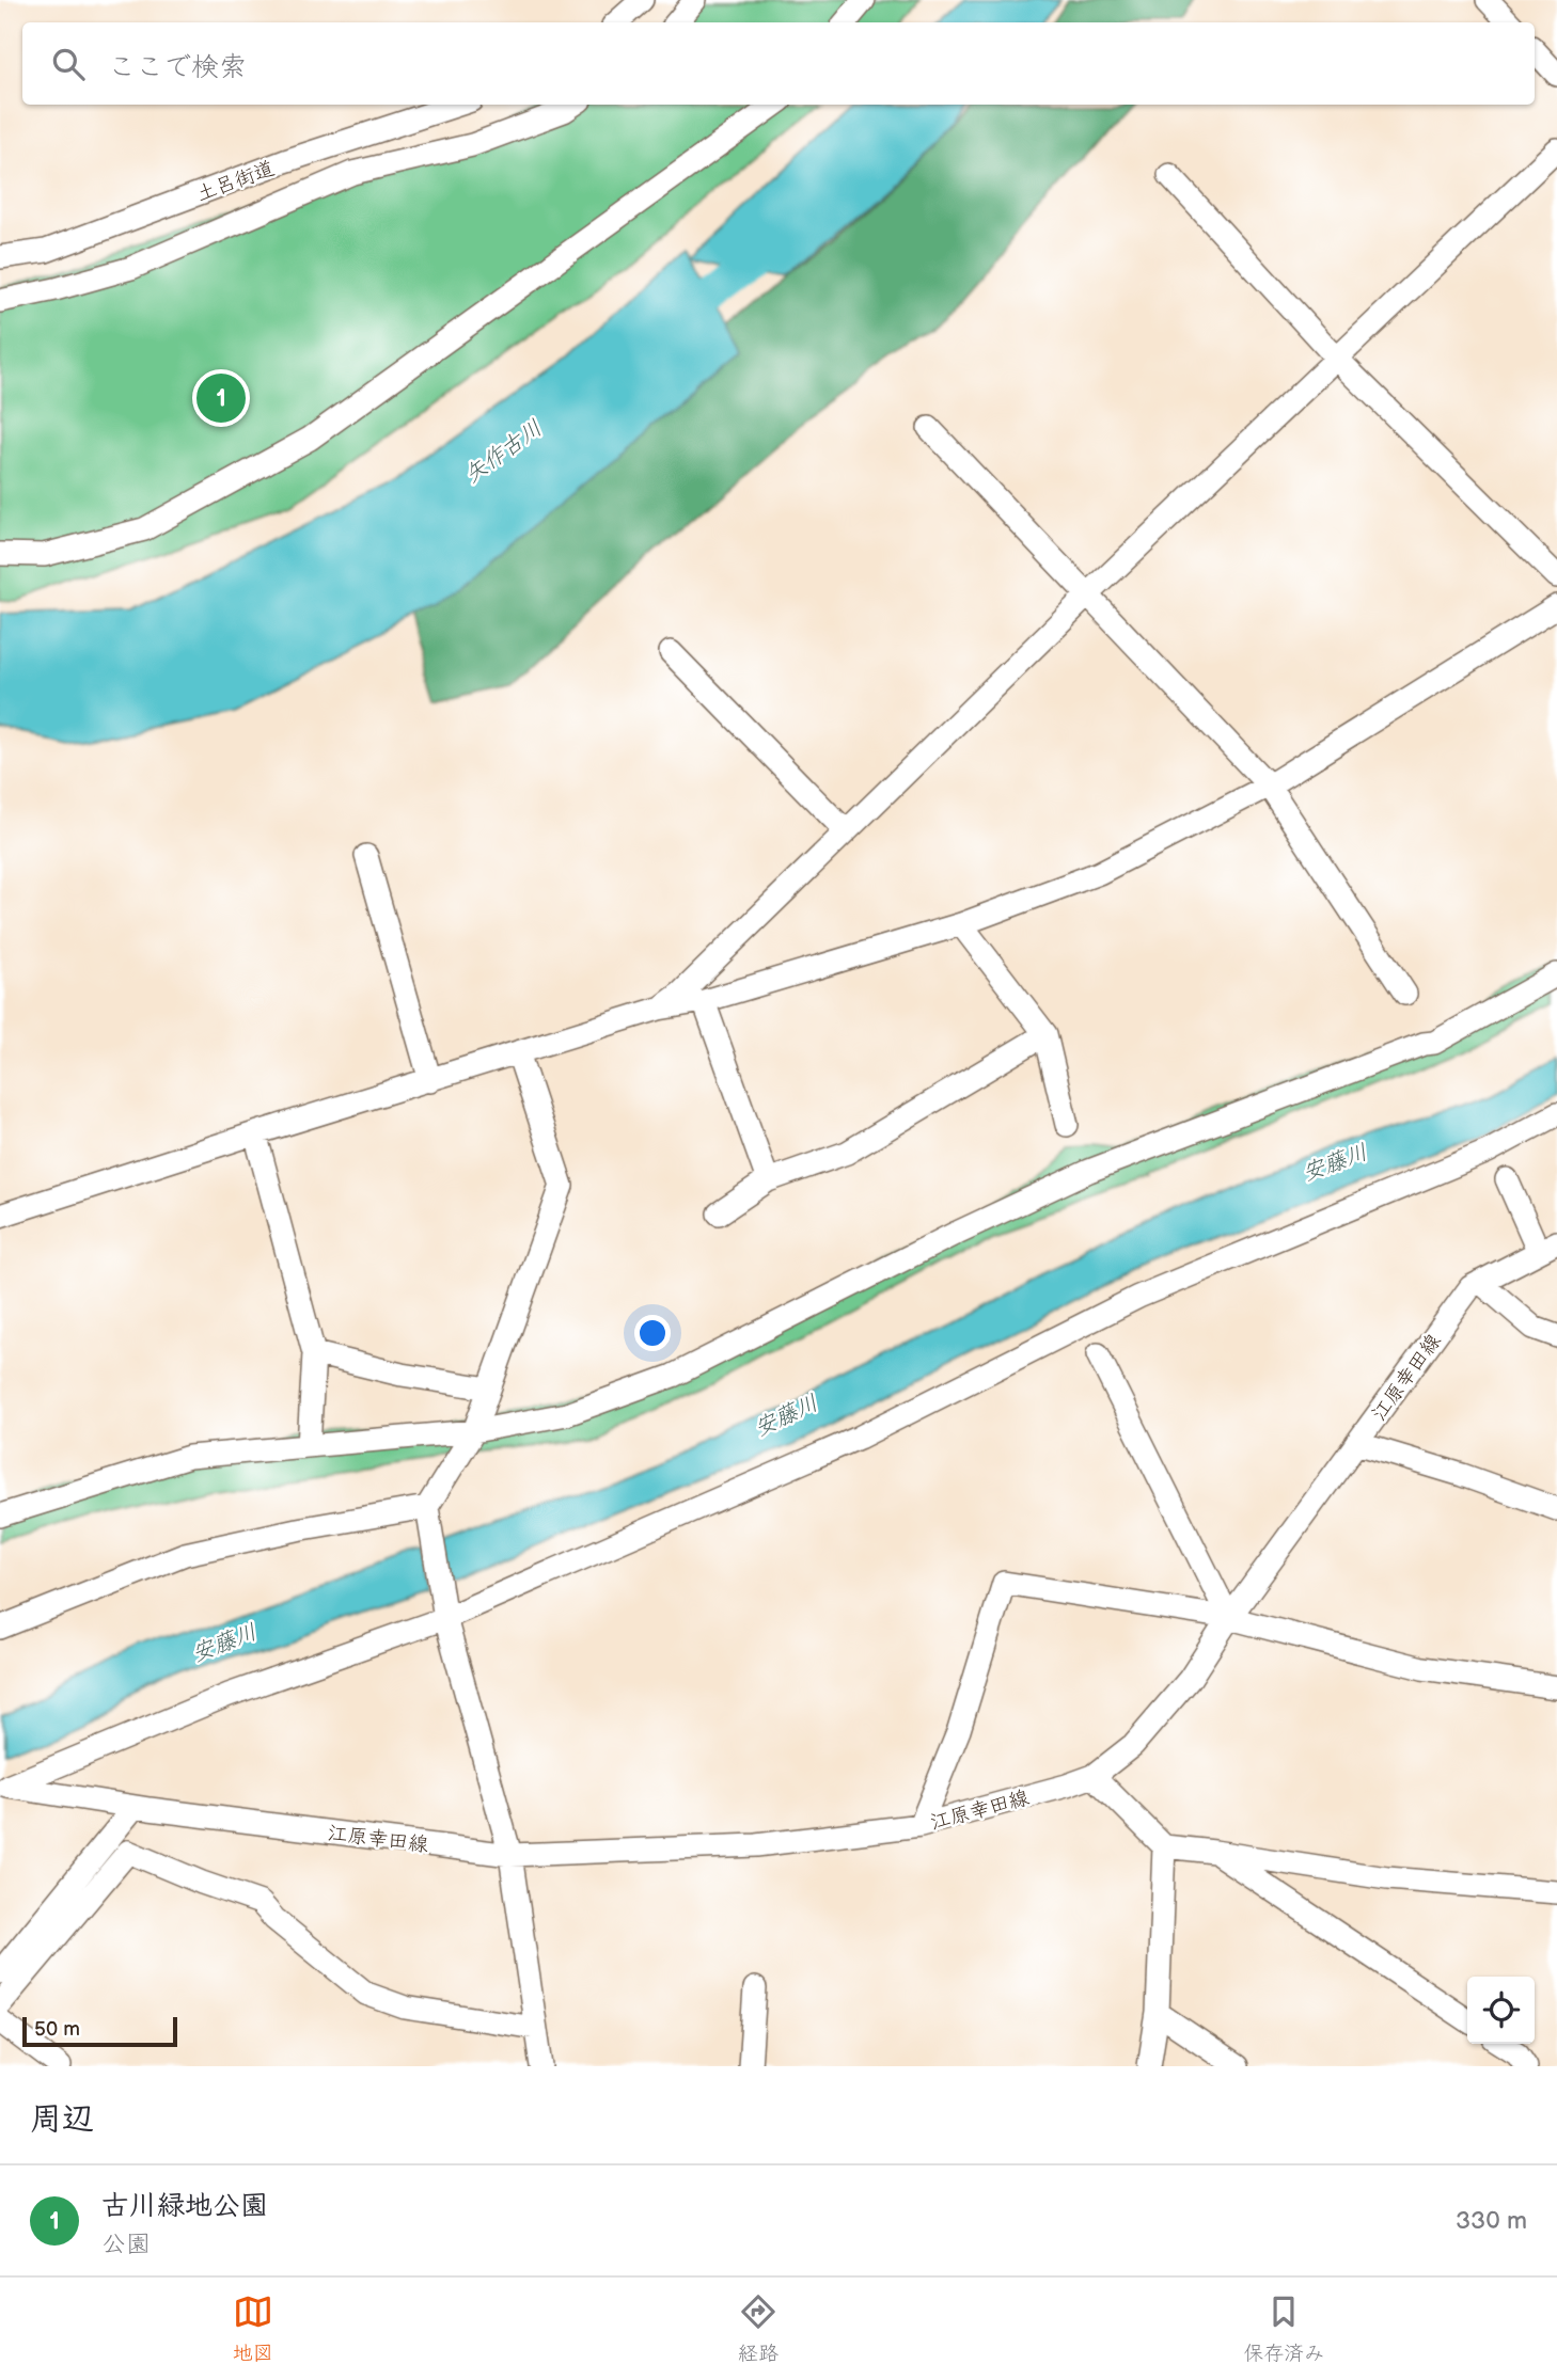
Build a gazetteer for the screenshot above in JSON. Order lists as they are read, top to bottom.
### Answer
{
  "streets": {
    "street": ["土呂街道", "江原幸田線"]
  },
  "water": ["矢作古川", "安藤川"],
  "scale_bar": "50 m",
  "page": {
    "search": "ここで検索",
    "pins": "1",
    "scale": "50 m",
    "heading": "周辺",
    "list": [
      {
        "mark": "1",
        "name": "古川緑地公園",
        "note": "公園",
        "value": "330 m"
      }
    ],
    "nav": ["地図", "経路", "保存済み"]
  }
}
